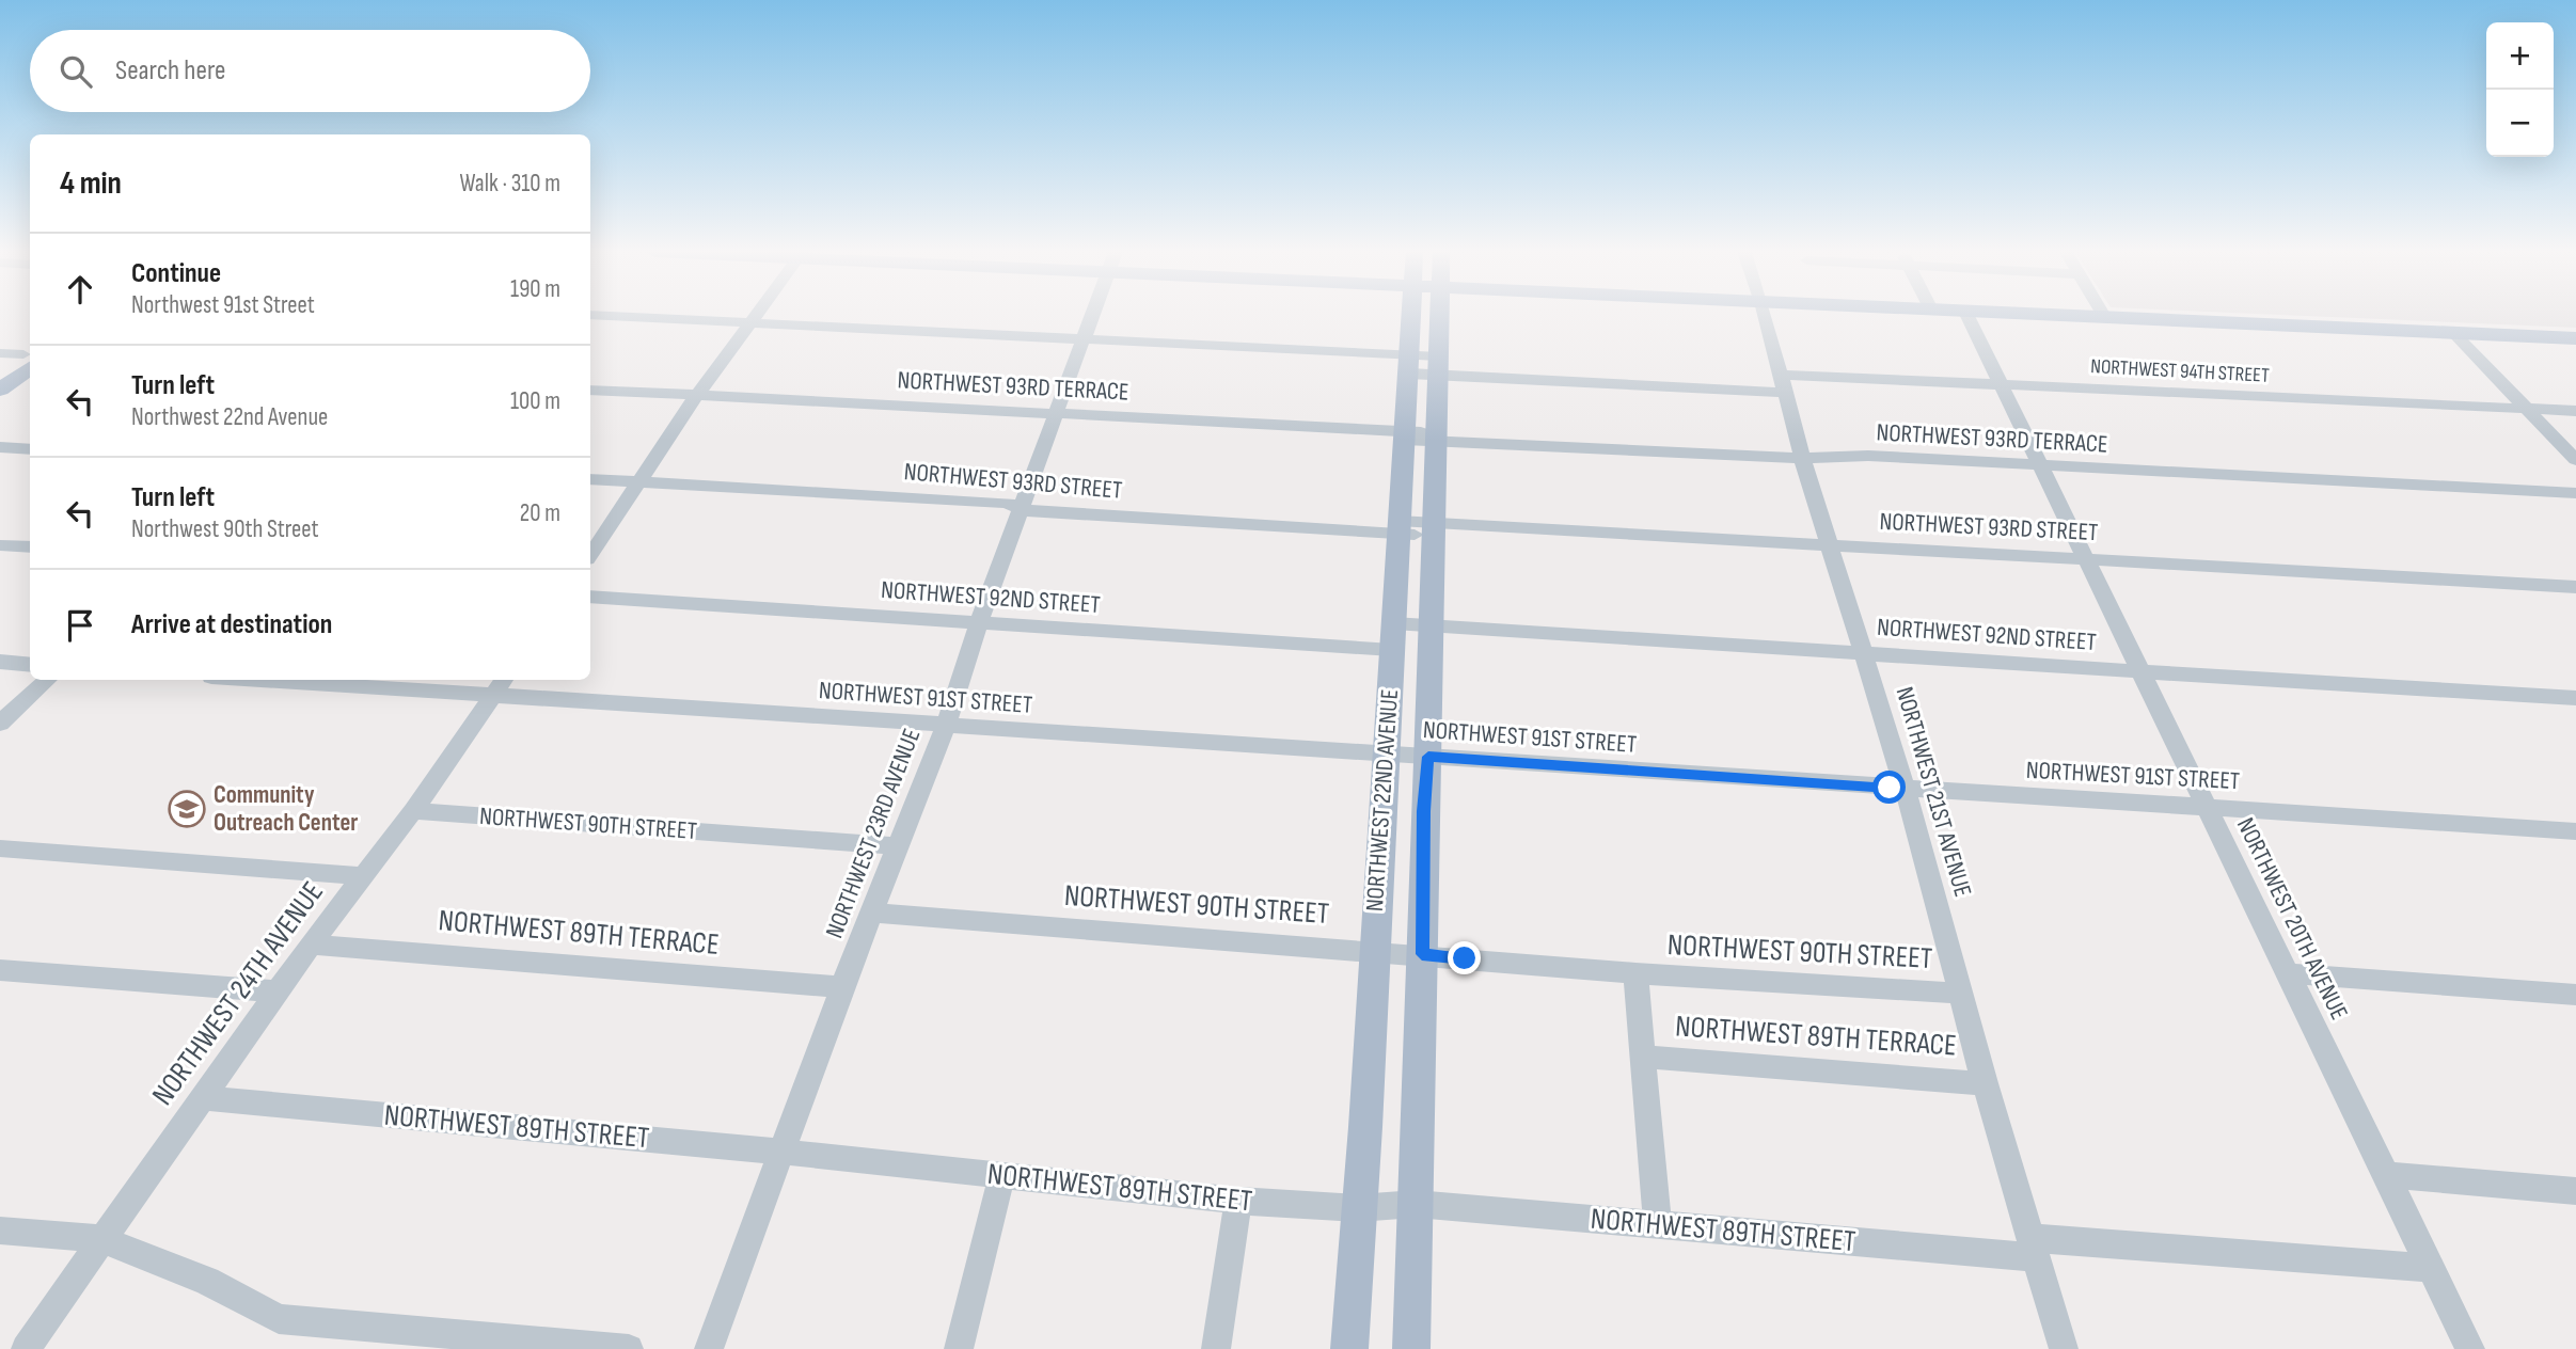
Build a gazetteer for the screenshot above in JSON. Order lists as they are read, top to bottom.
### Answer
{
  "streets": {
    "main road": ["NORTHWEST 22ND AVENUE"],
    "street": [
      "NORTHWEST 94TH STREET",
      "NORTHWEST 93RD TERRACE",
      "NORTHWEST 93RD STREET",
      "NORTHWEST 92ND STREET",
      "NORTHWEST 91ST STREET",
      "NORTHWEST 21ST AVENUE",
      "NORTHWEST 90TH STREET",
      "NORTHWEST 23RD AVENUE",
      "NORTHWEST 20TH AVENUE",
      "NORTHWEST 89TH TERRACE",
      "NORTHWEST 24TH AVENUE",
      "NORTHWEST 89TH STREET"
    ]
  },
  "crossings": [
    ["NORTHWEST 94TH STREET", "NORTHWEST 21ST AVENUE"],
    ["NORTHWEST 94TH STREET", "NORTHWEST 22ND AVENUE"],
    ["NORTHWEST 94TH STREET", "NORTHWEST 23RD AVENUE"],
    ["NORTHWEST 94TH STREET", "NORTHWEST 20TH AVENUE"],
    ["NORTHWEST 93RD TERRACE", "NORTHWEST 21ST AVENUE"],
    ["NORTHWEST 93RD TERRACE", "NORTHWEST 22ND AVENUE"],
    ["NORTHWEST 93RD TERRACE", "NORTHWEST 23RD AVENUE"],
    ["NORTHWEST 93RD TERRACE", "NORTHWEST 20TH AVENUE"],
    ["NORTHWEST 93RD STREET", "NORTHWEST 21ST AVENUE"],
    ["NORTHWEST 93RD STREET", "NORTHWEST 22ND AVENUE"],
    ["NORTHWEST 93RD STREET", "NORTHWEST 23RD AVENUE"],
    ["NORTHWEST 93RD STREET", "NORTHWEST 20TH AVENUE"],
    ["NORTHWEST 92ND STREET", "NORTHWEST 21ST AVENUE"],
    ["NORTHWEST 92ND STREET", "NORTHWEST 22ND AVENUE"],
    ["NORTHWEST 92ND STREET", "NORTHWEST 23RD AVENUE"],
    ["NORTHWEST 92ND STREET", "NORTHWEST 20TH AVENUE"],
    ["NORTHWEST 91ST STREET", "NORTHWEST 21ST AVENUE"],
    ["NORTHWEST 91ST STREET", "NORTHWEST 22ND AVENUE"],
    ["NORTHWEST 91ST STREET", "NORTHWEST 23RD AVENUE"],
    ["NORTHWEST 91ST STREET", "NORTHWEST 20TH AVENUE"],
    ["NORTHWEST 91ST STREET", "NORTHWEST 24TH AVENUE"],
    ["NORTHWEST 21ST AVENUE", "NORTHWEST 90TH STREET"],
    ["NORTHWEST 21ST AVENUE", "NORTHWEST 89TH TERRACE"],
    ["NORTHWEST 21ST AVENUE", "NORTHWEST 89TH STREET"],
    ["NORTHWEST 22ND AVENUE", "NORTHWEST 90TH STREET"],
    ["NORTHWEST 22ND AVENUE", "NORTHWEST 89TH STREET"],
    ["NORTHWEST 90TH STREET", "NORTHWEST 23RD AVENUE"],
    ["NORTHWEST 90TH STREET", "NORTHWEST 24TH AVENUE"],
    ["NORTHWEST 23RD AVENUE", "NORTHWEST 89TH TERRACE"],
    ["NORTHWEST 23RD AVENUE", "NORTHWEST 89TH STREET"],
    ["NORTHWEST 20TH AVENUE", "NORTHWEST 89TH STREET"],
    ["NORTHWEST 89TH TERRACE", "NORTHWEST 24TH AVENUE"],
    ["NORTHWEST 24TH AVENUE", "NORTHWEST 89TH STREET"]
  ],
  "places": {
    "school or university": ["Community Outreach Center"]
  },
  "page": {
    "map_buttons": ["+", "−"],
    "search": "Search here",
    "heading": ["4 min", "Walk · 310 m"],
    "list": [
      ["Continue", "Northwest 91st Street", "190 m"],
      ["Turn left", "Northwest 22nd Avenue", "100 m"],
      ["Turn left", "Northwest 90th Street", "20 m"],
      "Arrive at destination"
    ]
  }
}
